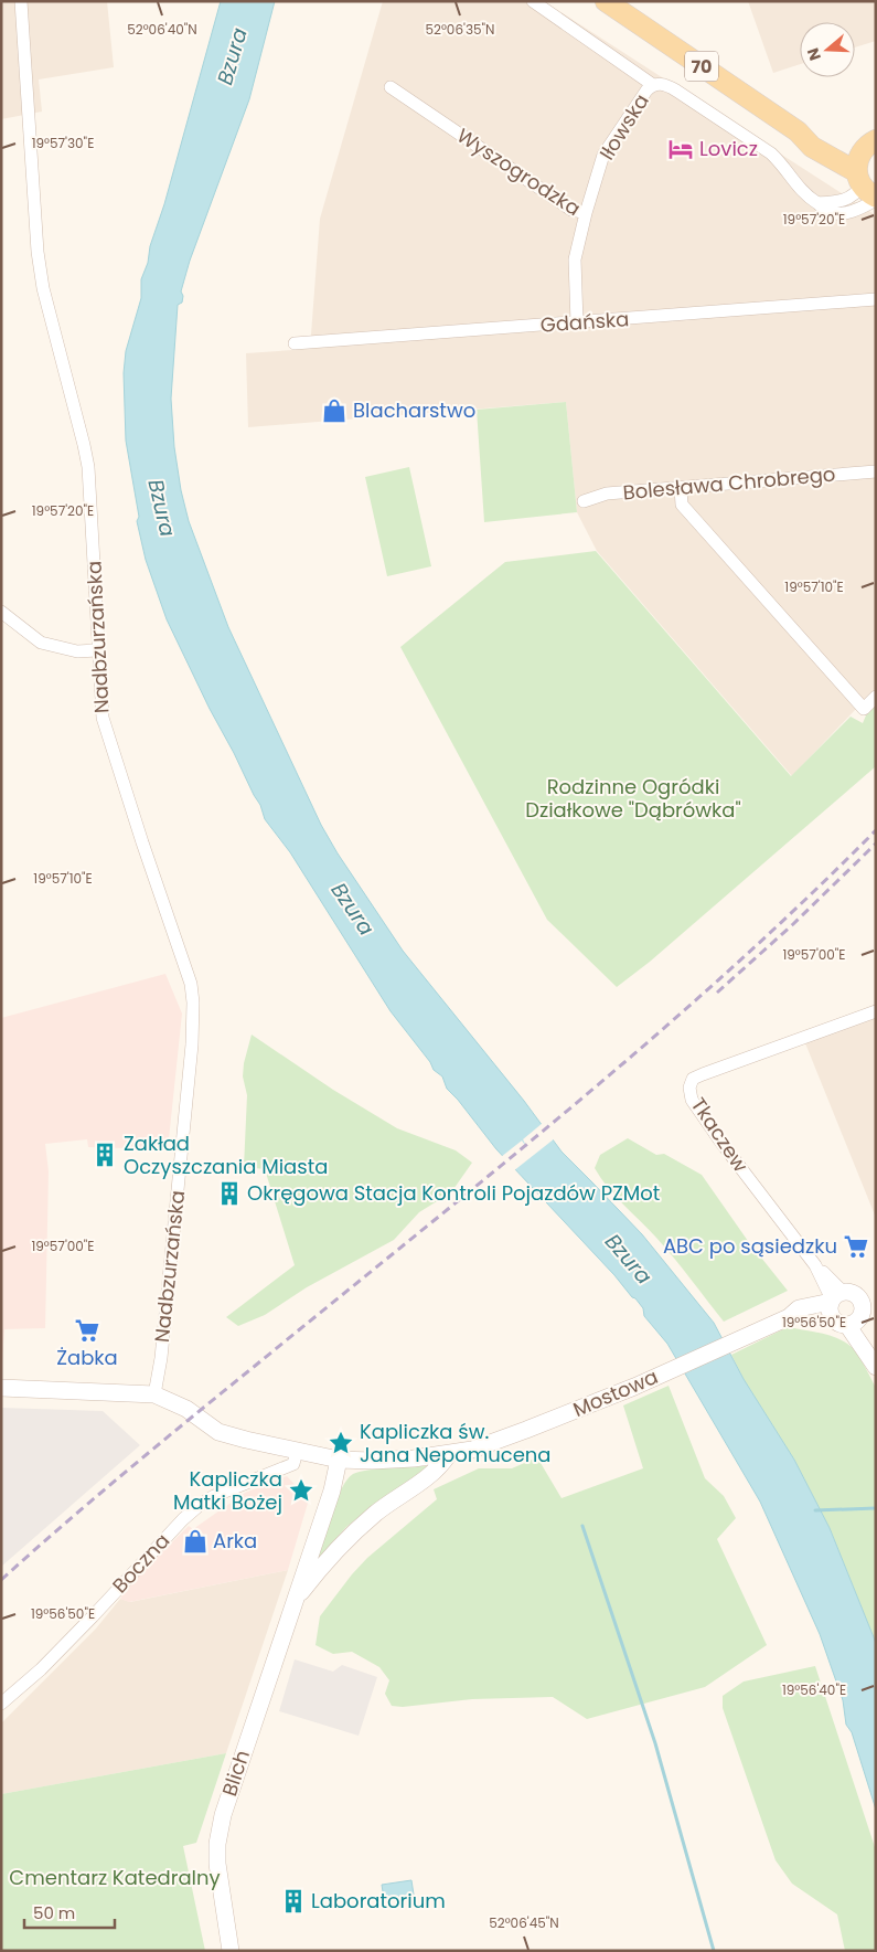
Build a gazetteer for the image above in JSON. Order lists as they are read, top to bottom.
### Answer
{
  "streets": {
    "main road": ["70"],
    "street": [
      "Iłowska",
      "Wyszogrodzka",
      "Gdańska",
      "Bolesława Chrobrego",
      "Nadbzurzańska",
      "Tkaczew",
      "Mostowa",
      "Boczna",
      "Blich"
    ]
  },
  "crossings": [
    ["70", "Iłowska"],
    ["Iłowska", "Wyszogrodzka"],
    ["Wyszogrodzka", "Gdańska"],
    ["Nadbzurzańska", "Mostowa"],
    ["Tkaczew", "Mostowa"],
    ["Mostowa", "Boczna"],
    ["Mostowa", "Blich"]
  ],
  "water": ["Bzura"],
  "parks": ["Rodzinne Ogródki Działkowe \"Dąbrówka\"", "Cmentarz Katedralny"],
  "places": {
    "hotel": ["Lovicz"],
    "shop": ["Blacharstwo", "Arka"],
    "building": ["Zakład Oczyszczania Miasta", "Okręgowa Stacja Kontroli Pojazdów PZMot", "Laboratorium"],
    "supermarket": ["ABC po sąsiedzku", "Żabka"],
    "place": ["Kapliczka św. Jana Nepomucena", "Kapliczka Matki Bożej"]
  },
  "scale_bar": "50 m",
  "north": "left",
  "coordinates": [
    "52°06'40\"N",
    "52°06'35\"N",
    "19°57'30\"E",
    "19°57'20\"E",
    "19°57'10\"E",
    "19°57'00\"E",
    "19°56'50\"E",
    "19°56'40\"E",
    "52°06'45\"N"
  ]
}
